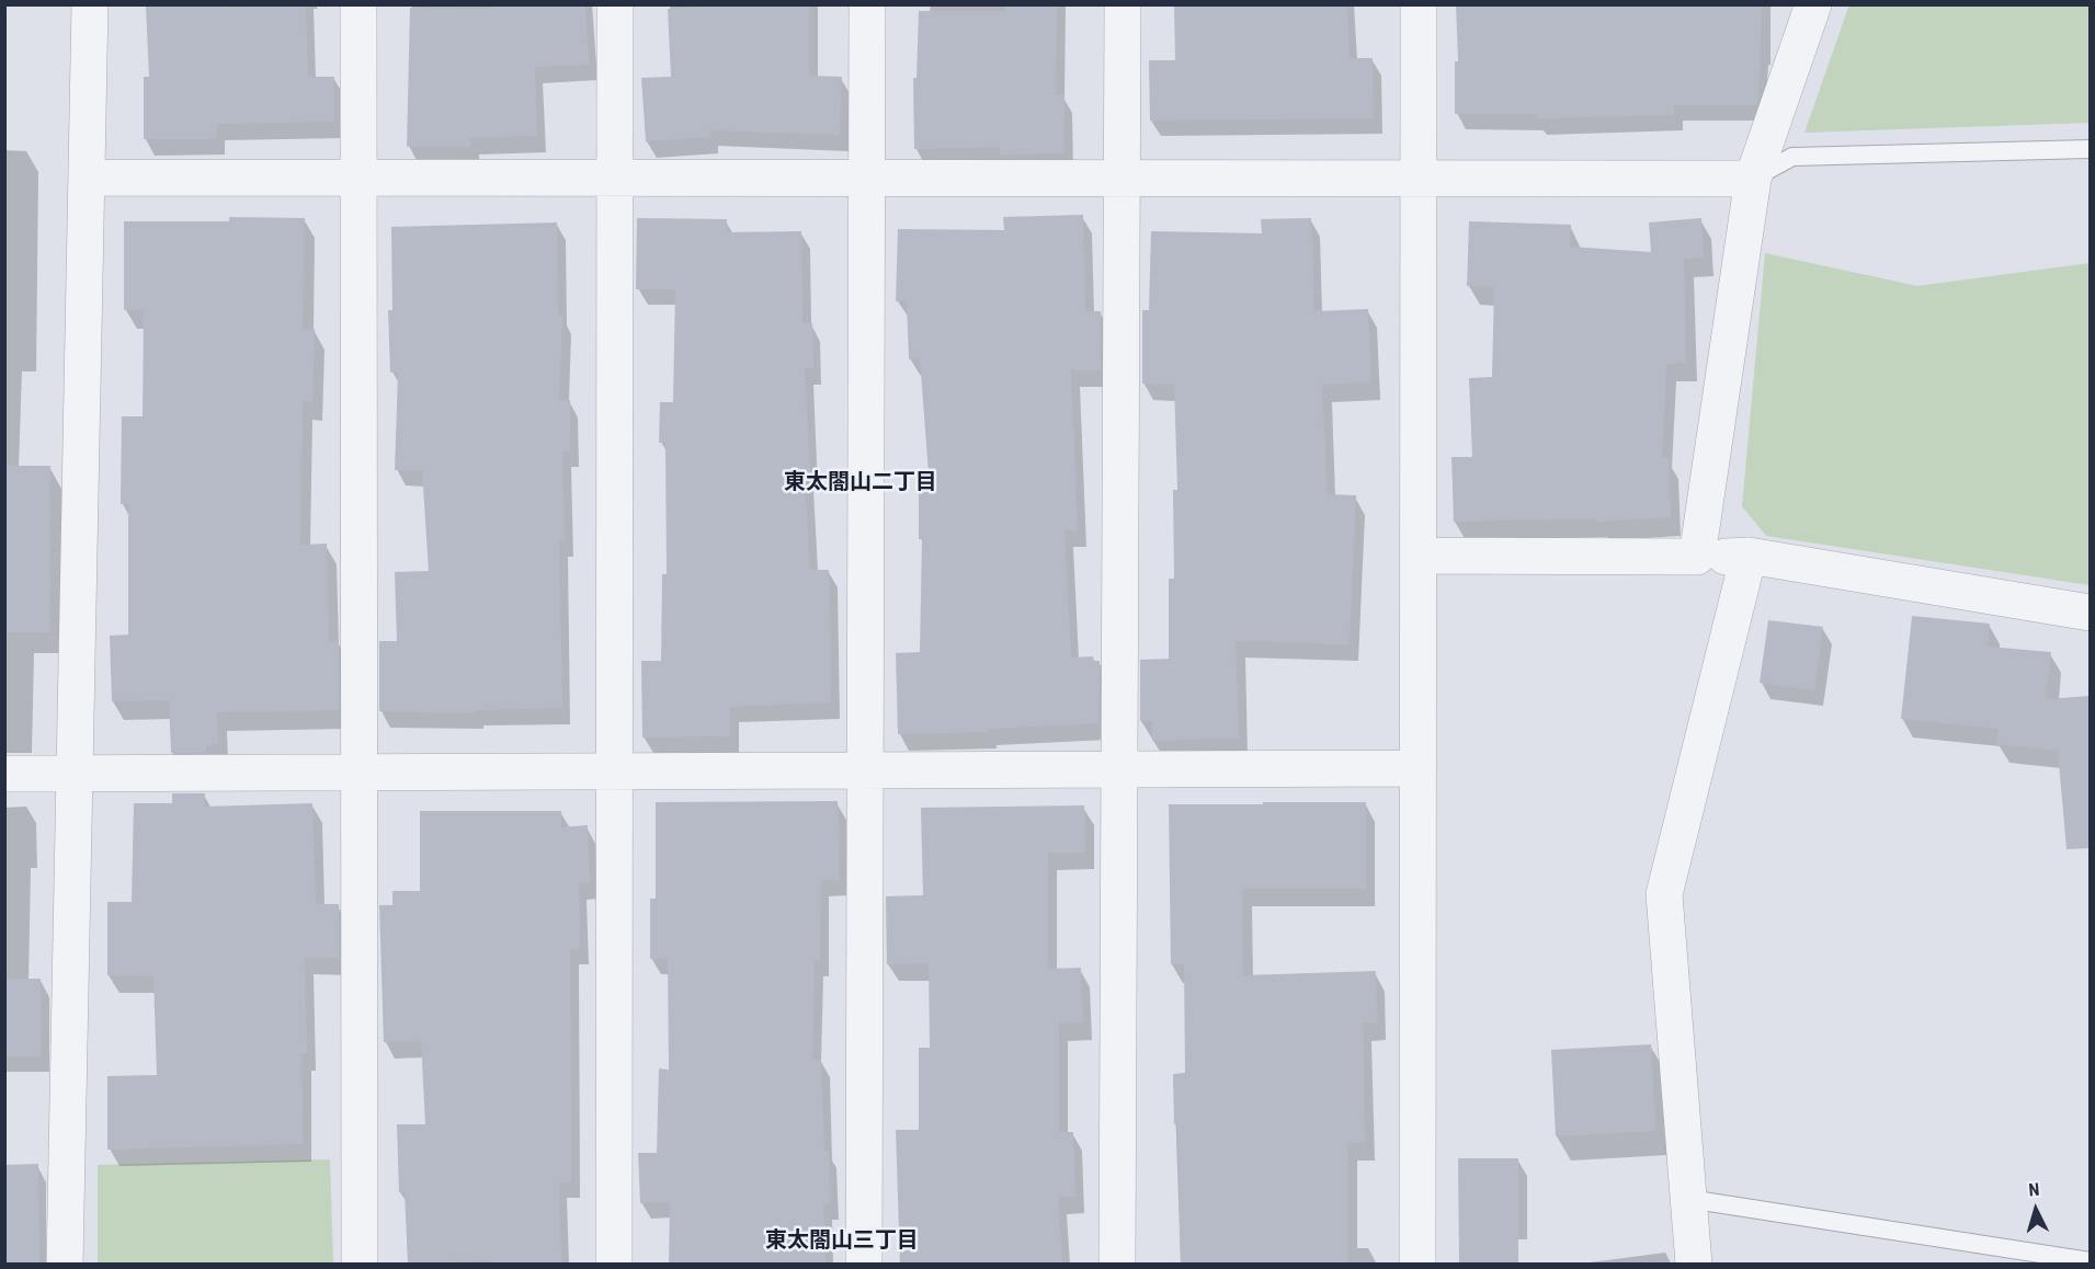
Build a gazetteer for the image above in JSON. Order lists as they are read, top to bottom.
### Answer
{
  "districts": ["東太閤山二丁目", "東太閤山三丁目"],
  "north": "top"
}
